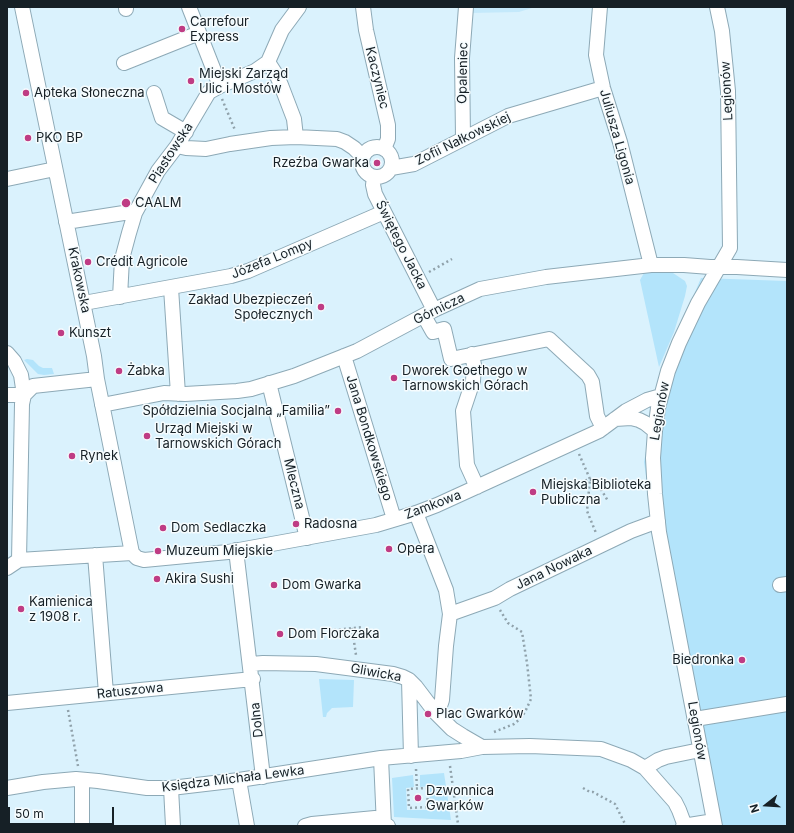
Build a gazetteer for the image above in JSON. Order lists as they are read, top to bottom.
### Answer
{
  "streets": {
    "street": [
      "Opaleniec",
      "Kaczyniec",
      "Legionów",
      "Juliusza Ligonia",
      "Zofii Nałkowskiej",
      "Piastowska",
      "Świętego Jacka",
      "Józefa Lompy",
      "Krakowska",
      "Górnicza",
      "Jana Bondkowskiego",
      "Mleczna",
      "Zamkowa",
      "Jana Nowaka",
      "Gliwicka",
      "Ratuszowa",
      "Dolna",
      "Księdza Michała Lewka"
    ]
  },
  "crossings": [
    ["Opaleniec", "Zofii Nałkowskiej"],
    ["Kaczyniec", "Zofii Nałkowskiej"],
    ["Kaczyniec", "Świętego Jacka"],
    ["Legionów", "Górnicza"],
    ["Legionów", "Zamkowa"],
    ["Legionów", "Jana Nowaka"],
    ["Juliusza Ligonia", "Zofii Nałkowskiej"],
    ["Juliusza Ligonia", "Górnicza"],
    ["Zofii Nałkowskiej", "Świętego Jacka"],
    ["Piastowska", "Józefa Lompy"],
    ["Świętego Jacka", "Józefa Lompy"],
    ["Świętego Jacka", "Górnicza"],
    ["Józefa Lompy", "Krakowska"],
    ["Krakowska", "Górnicza"],
    ["Górnicza", "Jana Bondkowskiego"],
    ["Górnicza", "Mleczna"],
    ["Jana Bondkowskiego", "Zamkowa"],
    ["Mleczna", "Zamkowa"],
    ["Gliwicka", "Dolna"],
    ["Gliwicka", "Księdza Michała Lewka"],
    ["Ratuszowa", "Dolna"],
    ["Dolna", "Księdza Michała Lewka"]
  ],
  "places": [
    "Carrefour Express",
    "Miejski Zarząd Ulic i Mostów",
    "Apteka Słoneczna",
    "PKO BP",
    "Rzeźba Gwarka",
    "CAALM",
    "Crédit Agricole",
    "Zakład Ubezpieczeń Społecznych",
    "Kunszt",
    "Żabka",
    "Dworek Goethego w Tarnowskich Górach",
    "Spółdzielnia Socjalna „Familia”",
    "Urząd Miejski w Tarnowskich Górach",
    "Rynek",
    "Miejska Biblioteka Publiczna",
    "Radosna",
    "Dom Sedlaczka",
    "Opera",
    "Muzeum Miejskie",
    "Akira Sushi",
    "Dom Gwarka",
    "Kamienica z 1908 r.",
    "Dom Florczaka",
    "Biedronka",
    "Plac Gwarków",
    "Dzwonnica Gwarków"
  ],
  "scale_bar": "50 m",
  "north": "left"
}
